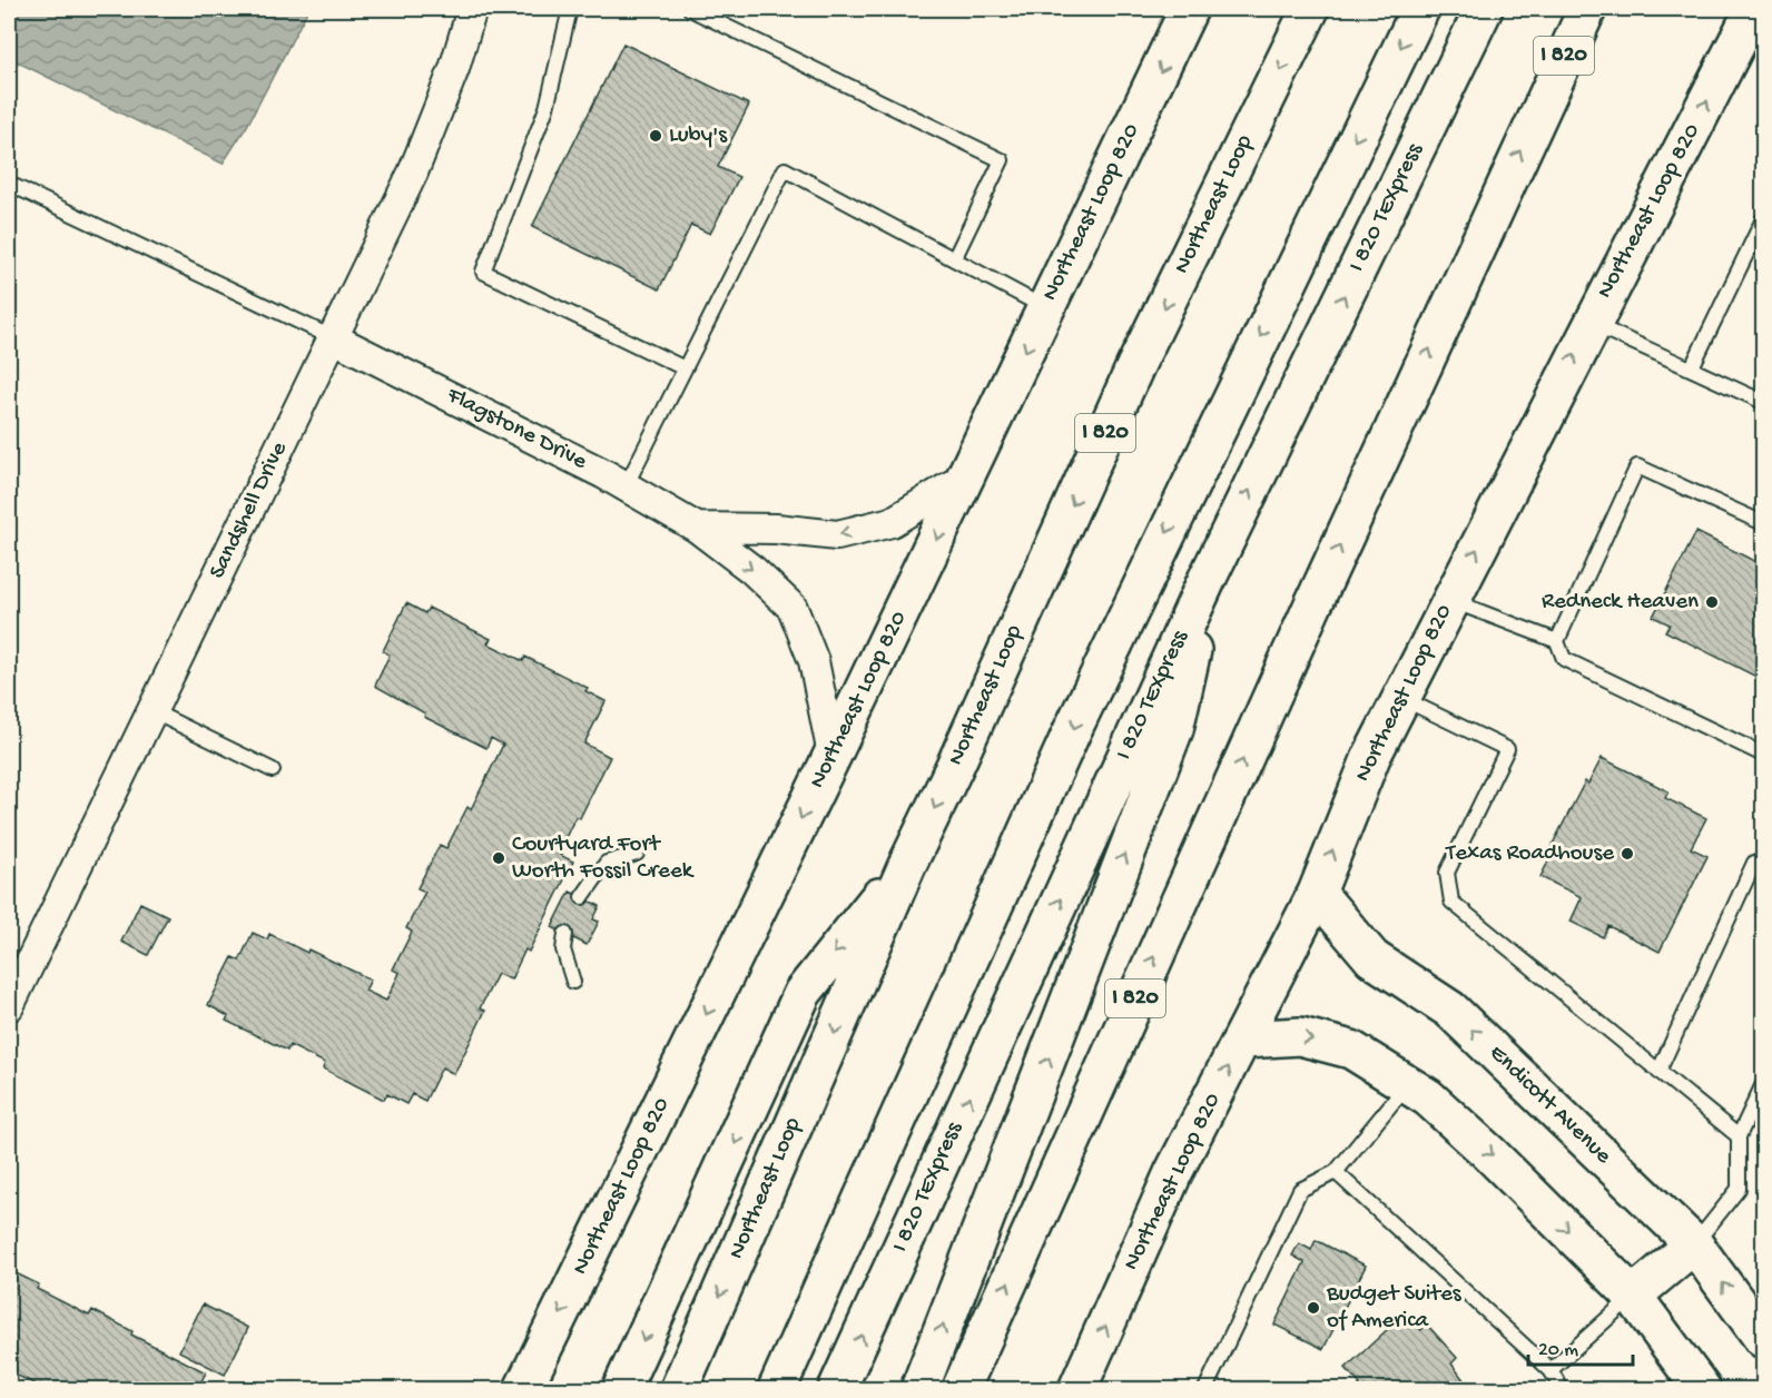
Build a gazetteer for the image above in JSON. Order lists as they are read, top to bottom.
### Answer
{
  "streets": {
    "main road": [
      "I 820",
      "Northeast Loop",
      "I 820 TEXpress",
      "Northeast Loop 820",
      "Endicott Avenue"
    ],
    "street": ["Flagstone Drive", "Sandshell Drive"]
  },
  "crossings": [
    ["Northeast Loop 820", "Flagstone Drive"],
    ["Northeast Loop 820", "Endicott Avenue"],
    ["Flagstone Drive", "Sandshell Drive"]
  ],
  "places": [
    "Luby's",
    "Redneck Heaven",
    "Texas Roadhouse",
    "Courtyard Fort Worth Fossil Creek",
    "Budget Suites of America"
  ],
  "scale_bar": "20 m"
}
